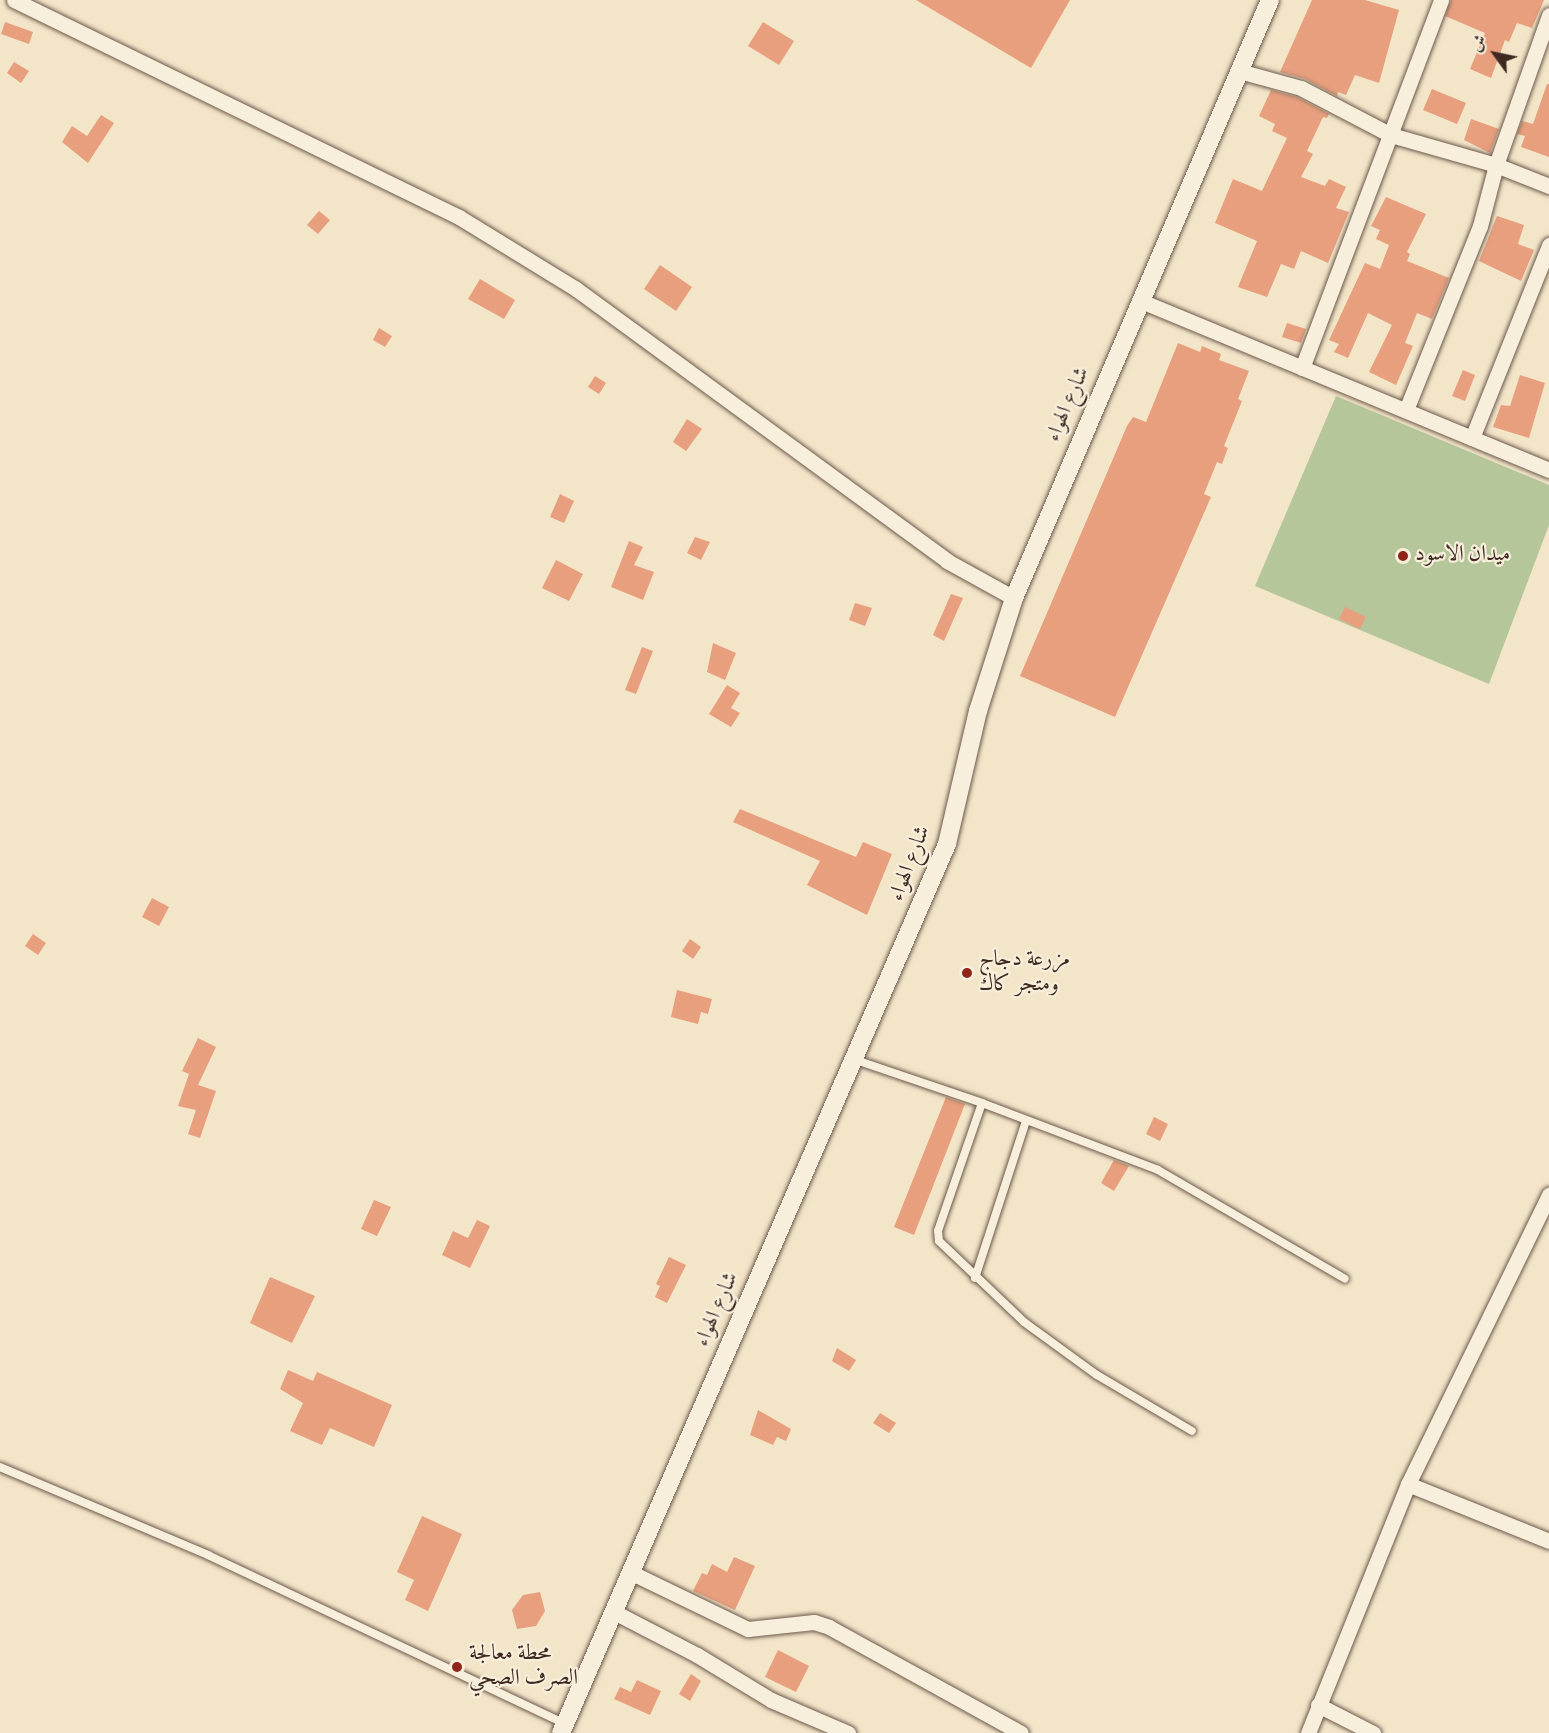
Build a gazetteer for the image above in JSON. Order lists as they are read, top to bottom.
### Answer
{
  "streets": {
    "street": ["شارع الهواء"]
  },
  "places": ["ميدان الاسود", "مزرعة دجاج ومتجر كاك", "محطة معالجة الصرف الصحي"],
  "north": "top left"
}
